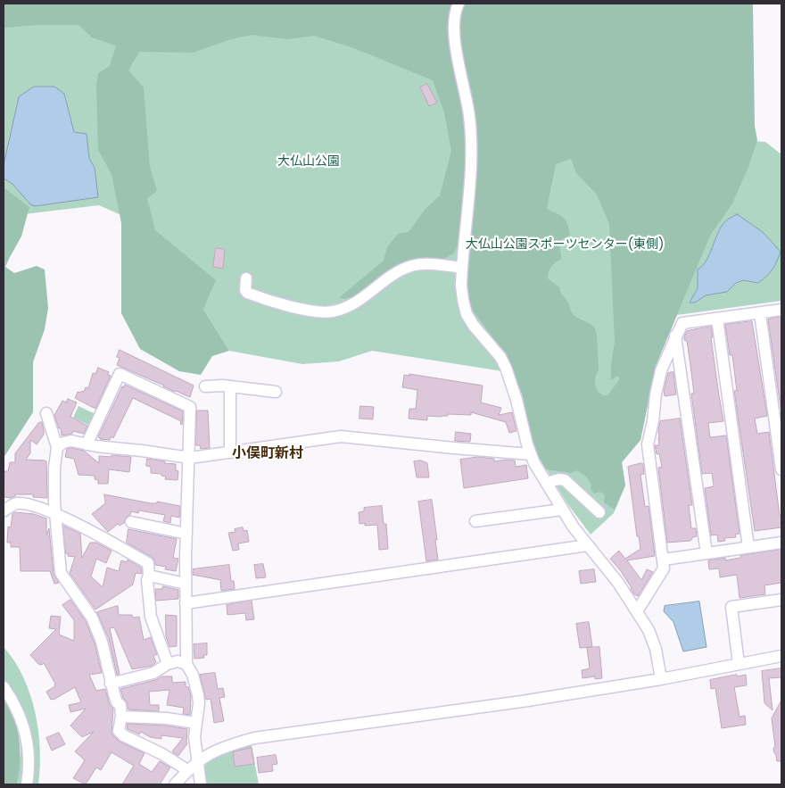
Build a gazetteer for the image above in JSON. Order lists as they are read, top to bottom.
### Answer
{
  "districts": ["小俣町新村"],
  "parks": ["大仏山公園", "大仏山公園スポーツセンター(東側)"]
}
